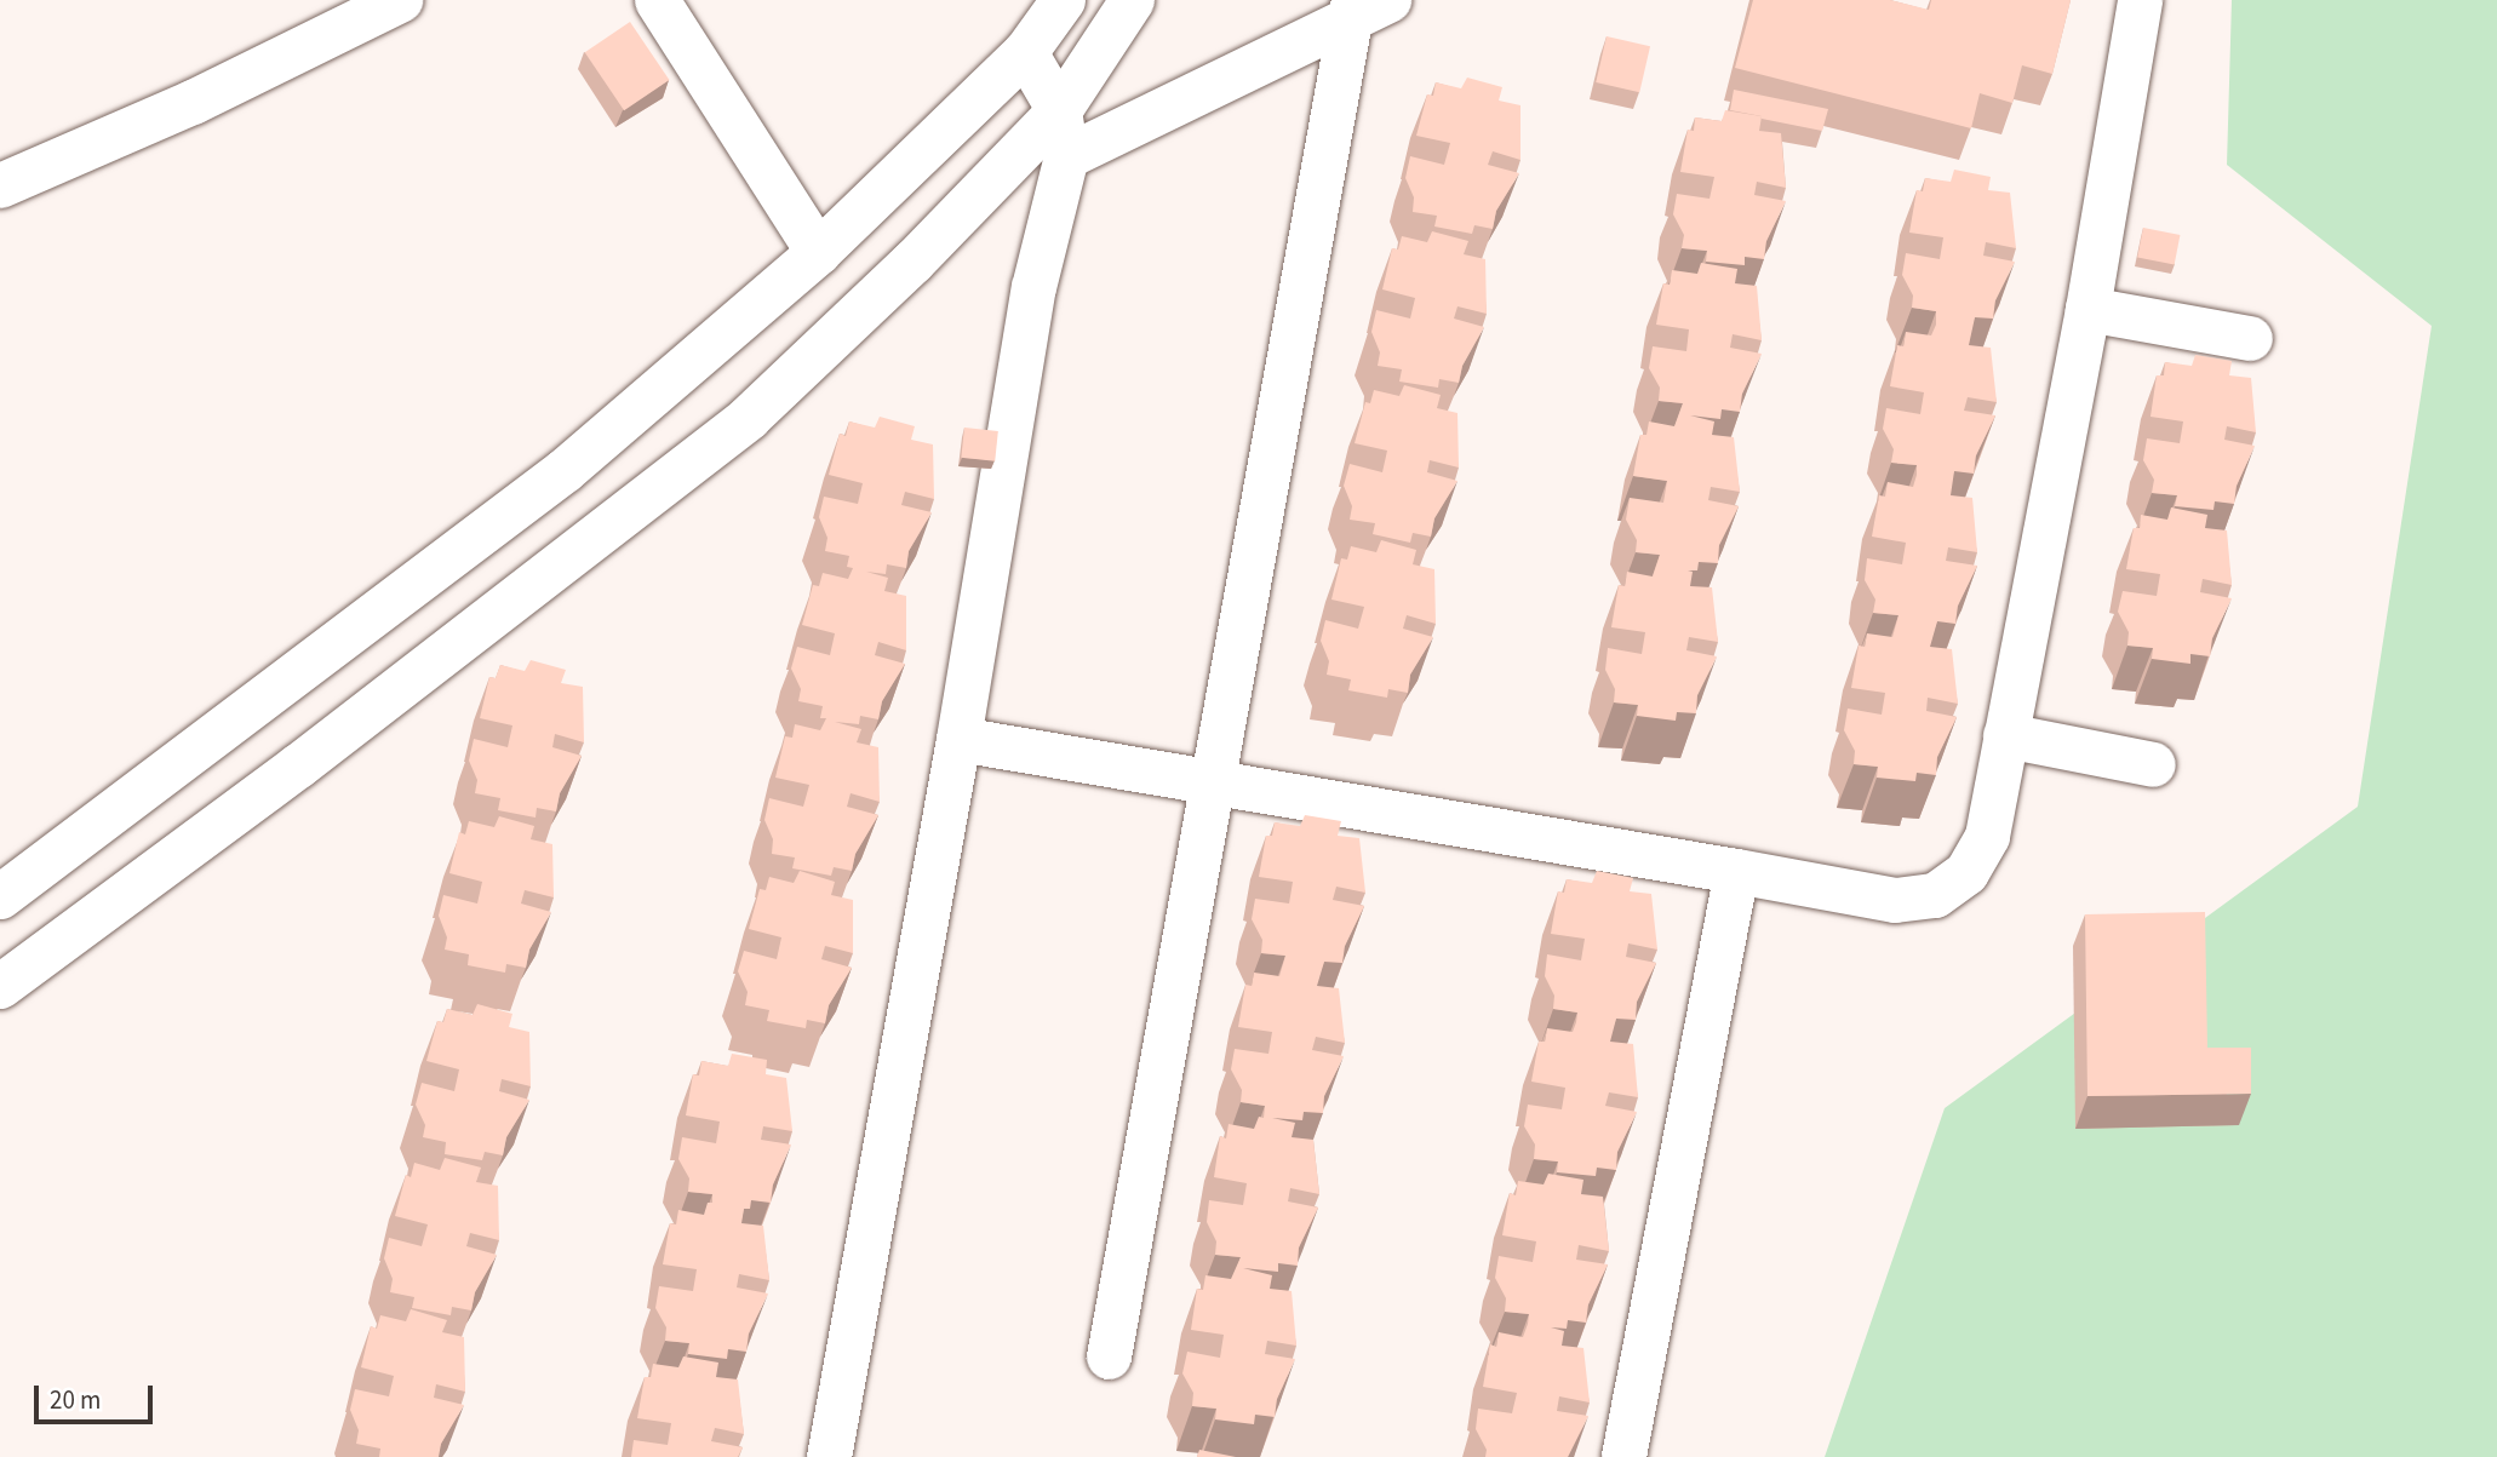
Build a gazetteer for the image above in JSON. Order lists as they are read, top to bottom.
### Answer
{
  "scale_bar": "20 m"
}
